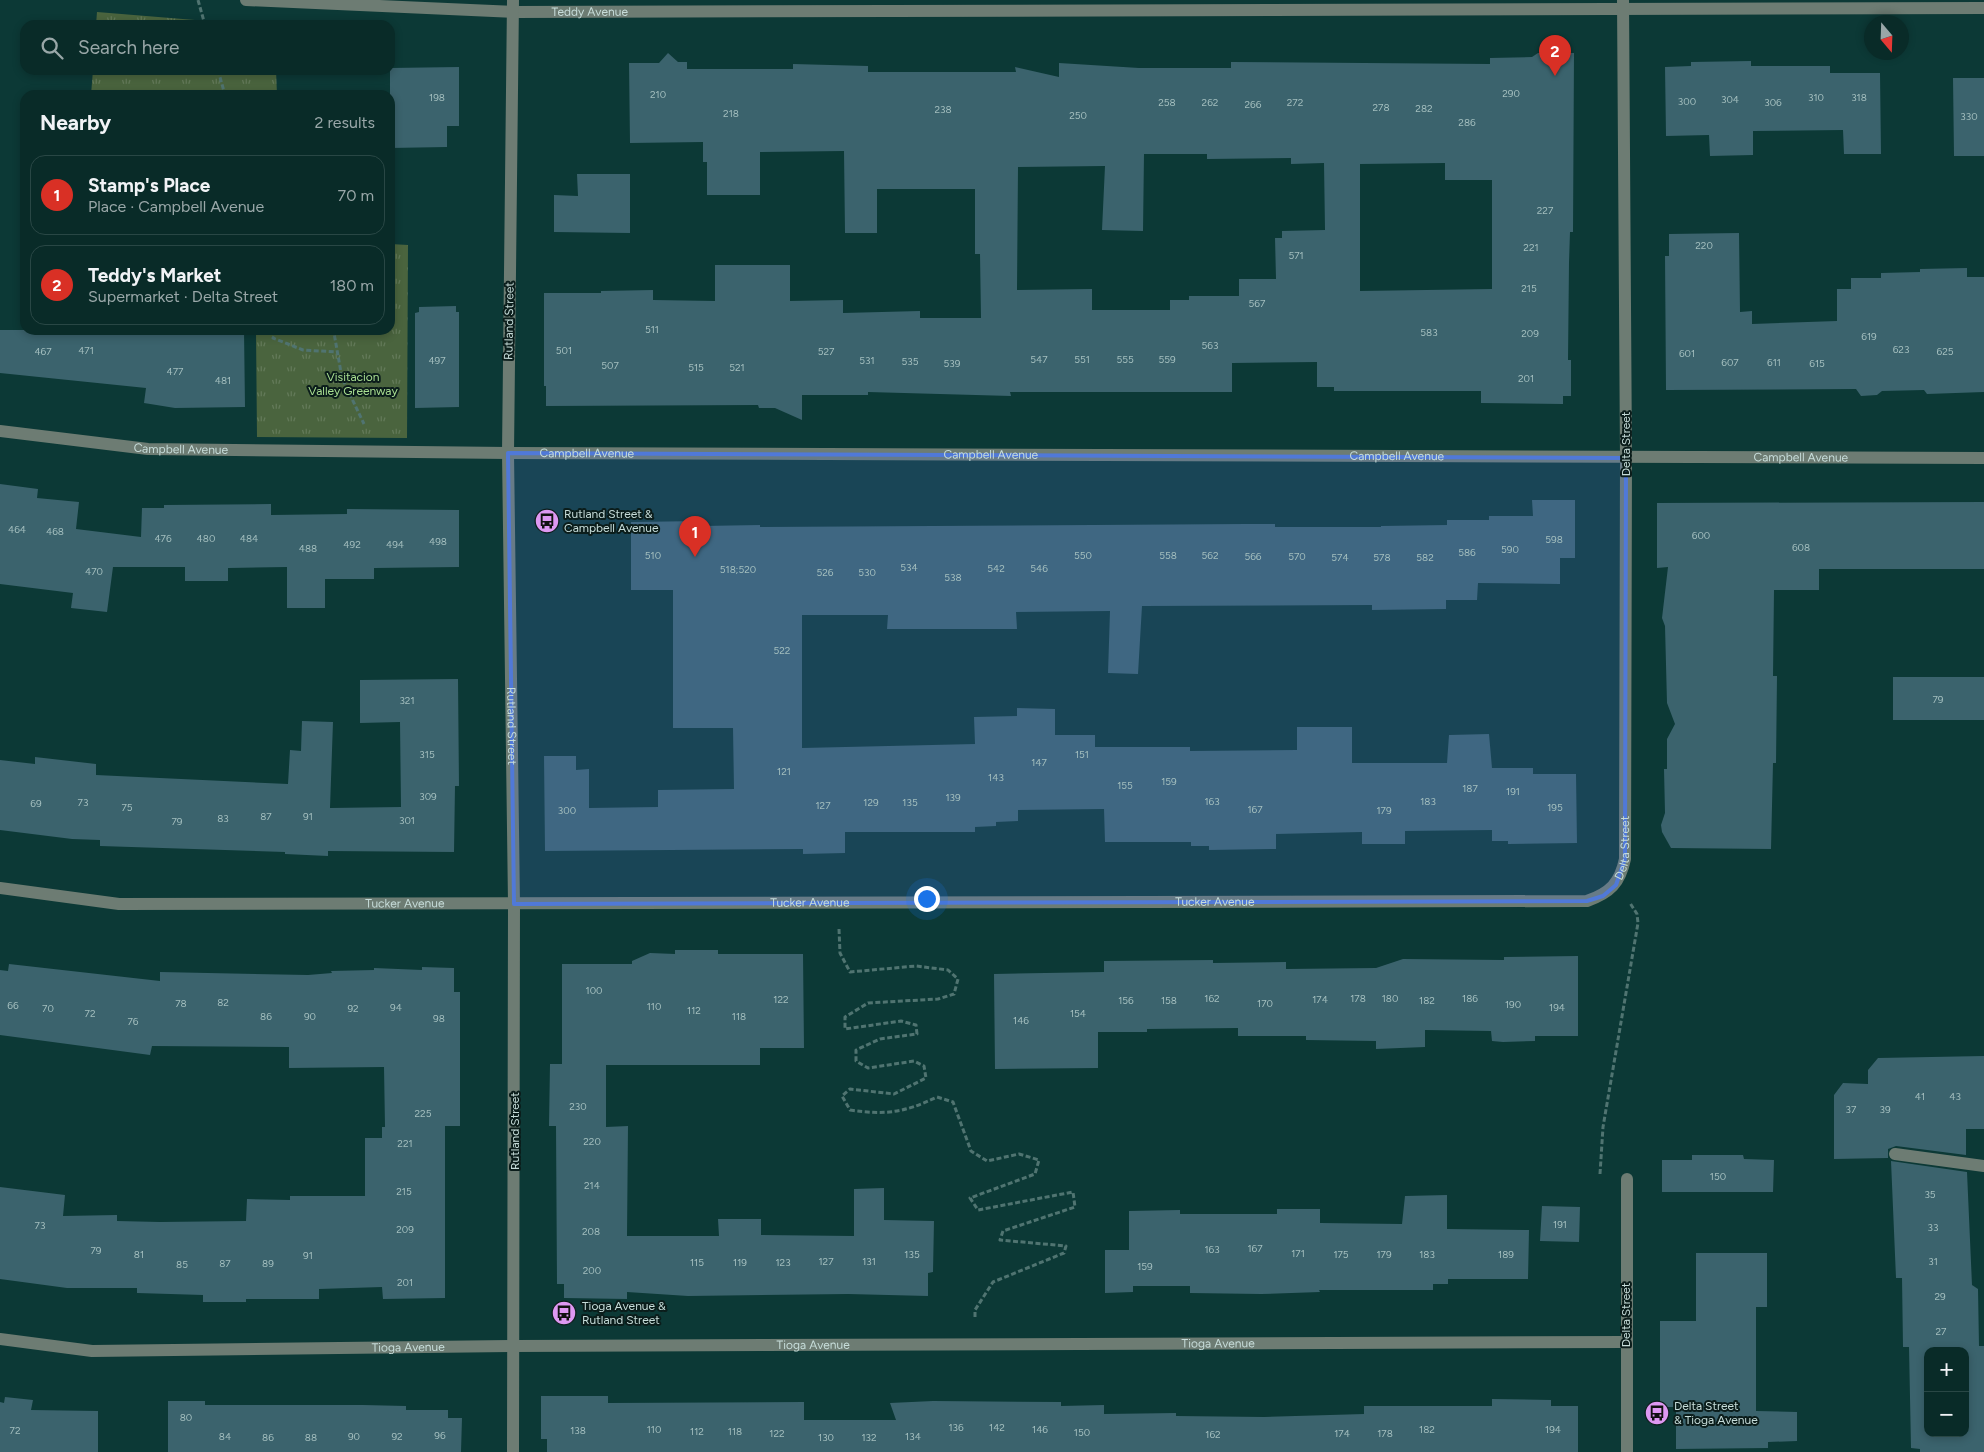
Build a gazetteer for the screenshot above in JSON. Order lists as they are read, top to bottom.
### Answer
{
  "streets": {
    "street": [
      "Teddy Avenue",
      "Rutland Street",
      "Delta Street",
      "Campbell Avenue",
      "Tucker Avenue",
      "Tioga Avenue"
    ]
  },
  "crossings": [
    ["Teddy Avenue", "Rutland Street"],
    ["Teddy Avenue", "Delta Street"],
    ["Rutland Street", "Campbell Avenue"],
    ["Rutland Street", "Tucker Avenue"],
    ["Rutland Street", "Tioga Avenue"],
    ["Delta Street", "Campbell Avenue"],
    ["Delta Street", "Tucker Avenue"],
    ["Delta Street", "Tioga Avenue"]
  ],
  "parks": ["Visitacion Valley Greenway"],
  "places": {
    "bus stop": ["Rutland Street & Campbell Avenue", "Tioga Avenue & Rutland Street", "Delta Street & Tioga Avenue"]
  },
  "house_numbers": [
    "290",
    "210",
    "198",
    "310",
    "318",
    "304",
    "300",
    "258",
    "262",
    "272",
    "306",
    "266",
    "278",
    "282",
    "238",
    "218",
    "250",
    "330",
    "286",
    "227",
    "220",
    "221",
    "571",
    "215",
    "567",
    "511",
    "583",
    "209",
    "619",
    "563",
    "623",
    "471",
    "501",
    "467",
    "527",
    "625",
    "601",
    "547",
    "551",
    "555",
    "559",
    "497",
    "531",
    "535",
    "607",
    "611",
    "539",
    "615",
    "507",
    "515",
    "521",
    "477",
    "201",
    "481",
    "464",
    "468",
    "600",
    "476",
    "480",
    "484",
    "598",
    "498",
    "492",
    "494",
    "608",
    "488",
    "590",
    "586",
    "510",
    "550",
    "558",
    "562",
    "566",
    "570",
    "574",
    "578",
    "582",
    "534",
    "542",
    "546",
    "518;520",
    "470",
    "526",
    "530",
    "538",
    "522",
    "79",
    "321",
    "315",
    "151",
    "147",
    "121",
    "143",
    "159",
    "155",
    "187",
    "191",
    "309",
    "139",
    "163",
    "183",
    "73",
    "129",
    "135",
    "69",
    "127",
    "75",
    "195",
    "167",
    "300",
    "179",
    "87",
    "91",
    "83",
    "301",
    "79",
    "100",
    "162",
    "178",
    "180",
    "186",
    "122",
    "174",
    "156",
    "158",
    "182",
    "82",
    "78",
    "170",
    "190",
    "66",
    "110",
    "94",
    "194",
    "70",
    "92",
    "112",
    "72",
    "154",
    "86",
    "90",
    "118",
    "98",
    "146",
    "76",
    "41",
    "43",
    "230",
    "37",
    "39",
    "225",
    "220",
    "221",
    "150",
    "214",
    "215",
    "35",
    "191",
    "73",
    "33",
    "209",
    "208",
    "167",
    "163",
    "79",
    "171",
    "81",
    "135",
    "175",
    "179",
    "183",
    "189",
    "91",
    "127",
    "131",
    "31",
    "115",
    "119",
    "123",
    "87",
    "89",
    "85",
    "159",
    "200",
    "201",
    "29",
    "27",
    "80",
    "136",
    "142",
    "110",
    "146",
    "182",
    "194",
    "72",
    "138",
    "112",
    "118",
    "150",
    "122",
    "174",
    "178",
    "162",
    "96",
    "84",
    "90",
    "92",
    "134",
    "86",
    "88",
    "130",
    "132"
  ],
  "north": "bottom",
  "page": {
    "search": "Search here",
    "pins": ["2", "1"],
    "heading": ["Nearby", "2 results"],
    "list": [
      {
        "mark": "1",
        "name": "Stamp's Place",
        "note": "Place · Campbell Avenue",
        "value": "70 m"
      },
      {
        "mark": "2",
        "name": "Teddy's Market",
        "note": "Supermarket · Delta Street",
        "value": "180 m"
      }
    ],
    "map_buttons": ["+", "−"]
  }
}
